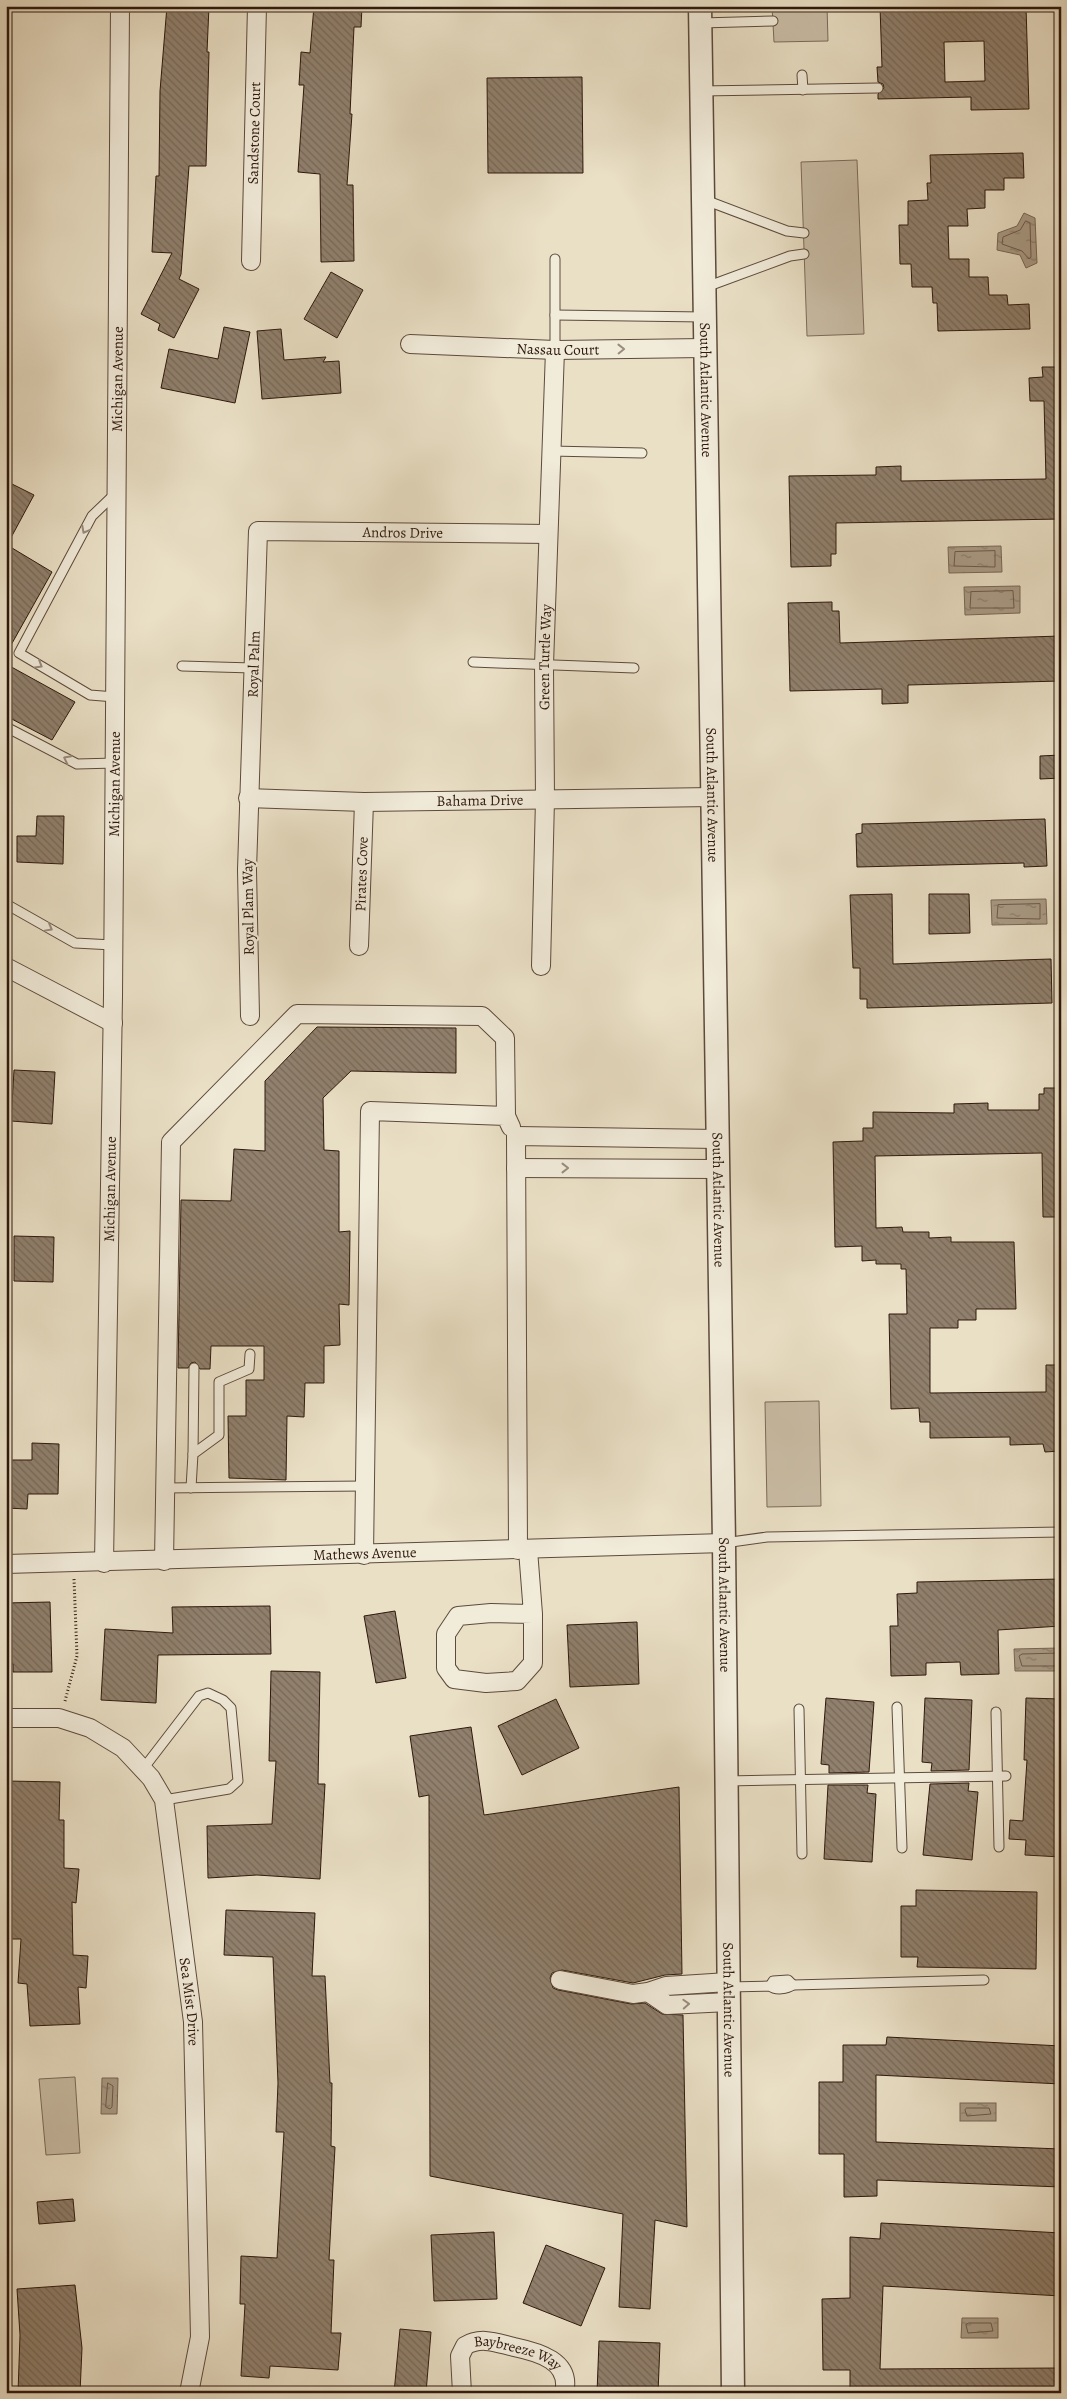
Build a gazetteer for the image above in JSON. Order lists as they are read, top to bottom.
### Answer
{
  "streets": {
    "street": [
      "Sandstone Court",
      "Nassau Court",
      "Michigan Avenue",
      "South Atlantic Avenue",
      "Andros Drive",
      "Green Turtle Way",
      "Royal Palm",
      "Bahama Drive",
      "Pirates Cove",
      "Royal Plam Way",
      "Mathews Avenue",
      "Sea Mist Drive",
      "Baybreeze Way"
    ]
  },
  "crossings": [
    ["Nassau Court", "South Atlantic Avenue"],
    ["Nassau Court", "Green Turtle Way"],
    ["Michigan Avenue", "Mathews Avenue"],
    ["South Atlantic Avenue", "Bahama Drive"],
    ["South Atlantic Avenue", "Mathews Avenue"],
    ["Andros Drive", "Green Turtle Way"],
    ["Andros Drive", "Royal Palm"],
    ["Green Turtle Way", "Bahama Drive"],
    ["Royal Palm", "Bahama Drive"],
    ["Royal Palm", "Royal Plam Way"],
    ["Bahama Drive", "Pirates Cove"],
    ["Bahama Drive", "Royal Plam Way"]
  ],
  "one_way": ["Nassau Court"]
}
